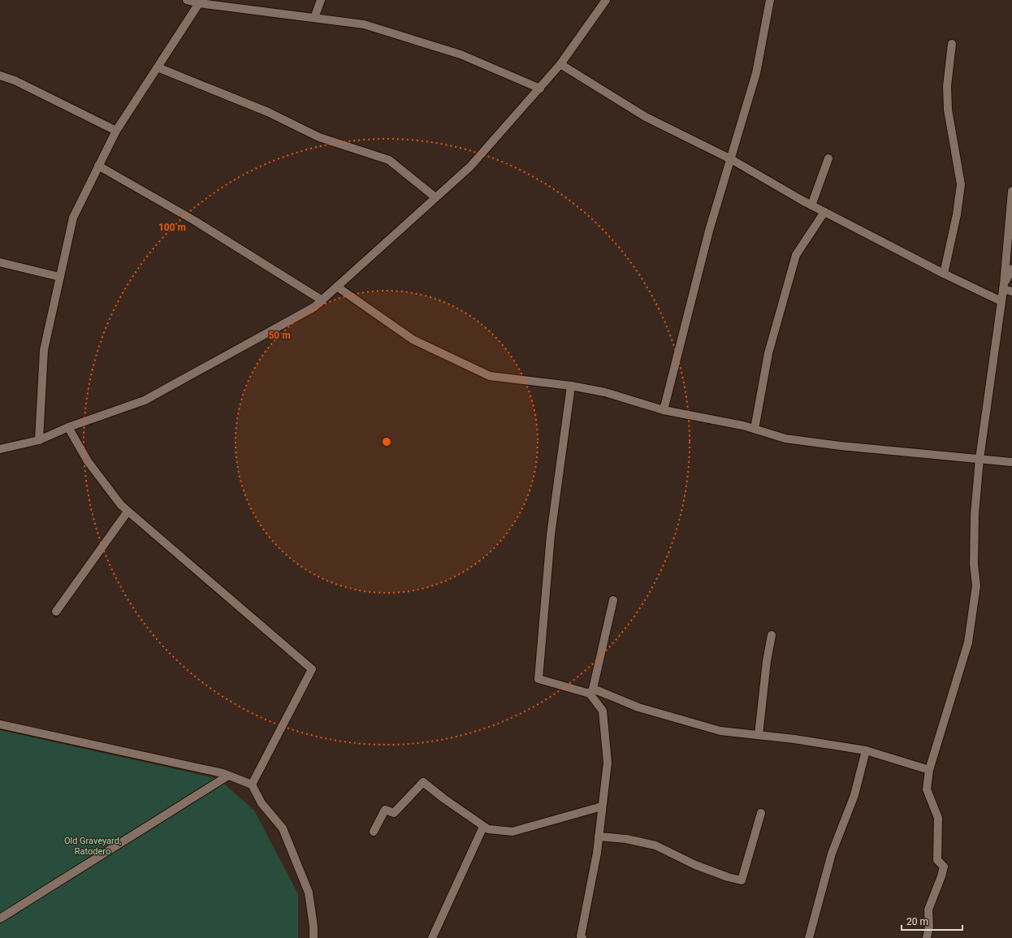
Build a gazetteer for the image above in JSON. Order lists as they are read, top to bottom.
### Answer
{
  "parks": ["Old Graveyard, Ratodero"],
  "scale_bar": "20 m",
  "rings": ["100 m", "50 m"]
}
